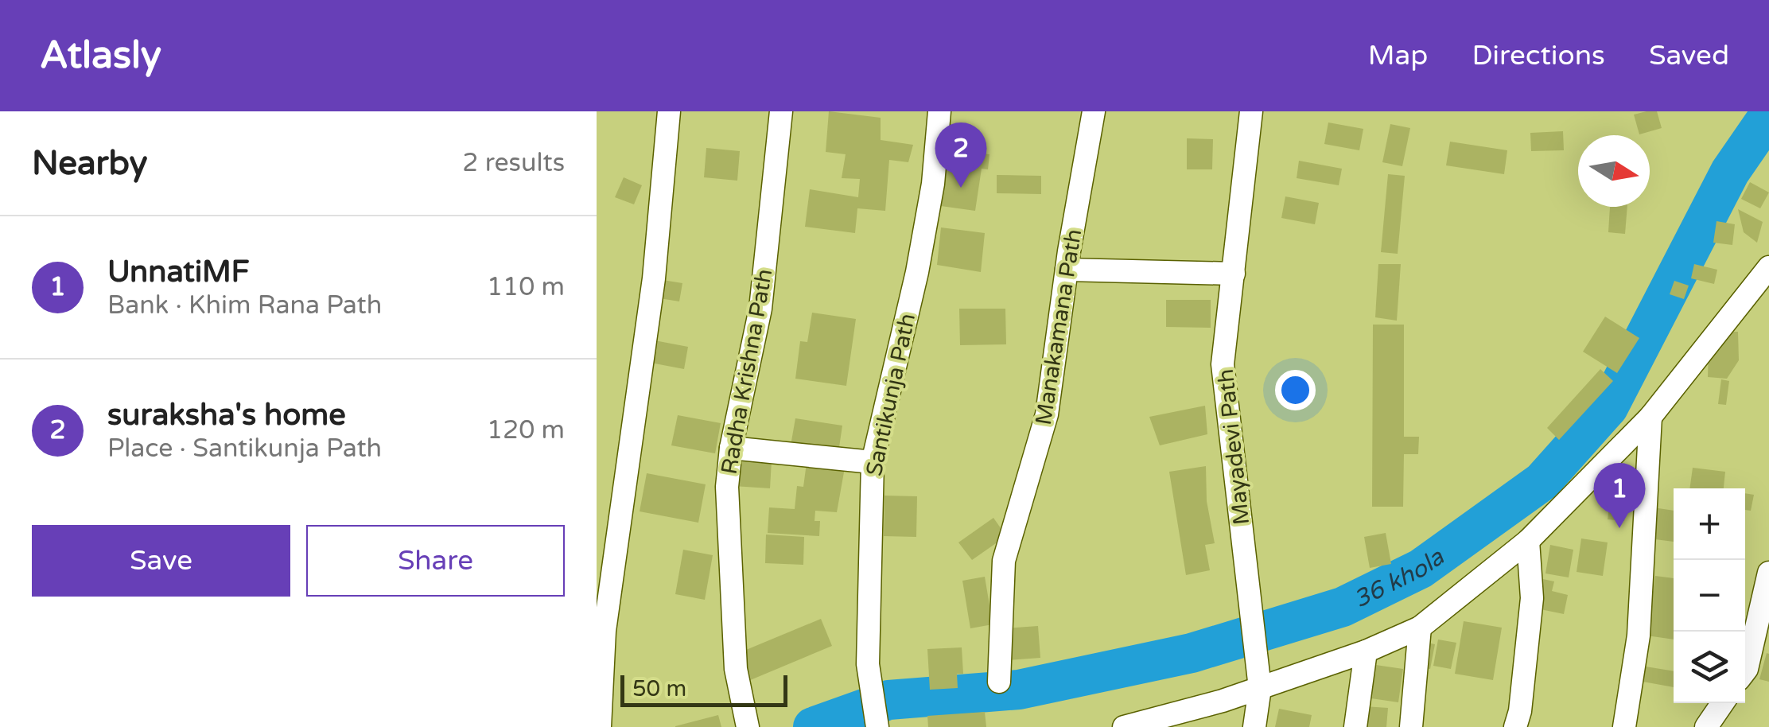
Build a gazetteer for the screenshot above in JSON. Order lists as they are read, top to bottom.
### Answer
{
  "streets": {
    "street": [
      "Manakamana Path",
      "Radha Krishna Path",
      "Santikunja Path",
      "Mayadevi Path"
    ]
  },
  "water": ["36 khola"],
  "scale_bar": "50 m",
  "north": "right",
  "page": {
    "header": "Atlasly",
    "nav": ["Map", "Directions", "Saved"],
    "heading": ["Nearby", "2 results"],
    "pins": ["2", "1"],
    "list": [
      {
        "mark": "1",
        "name": "UnnatiMF",
        "note": "Bank · Khim Rana Path",
        "value": "110 m"
      },
      {
        "mark": "2",
        "name": "suraksha's home",
        "note": "Place · Santikunja Path",
        "value": "120 m"
      }
    ],
    "map_buttons": ["+", "−"],
    "buttons": ["Save", "Share"],
    "scale": "50 m"
  }
}
